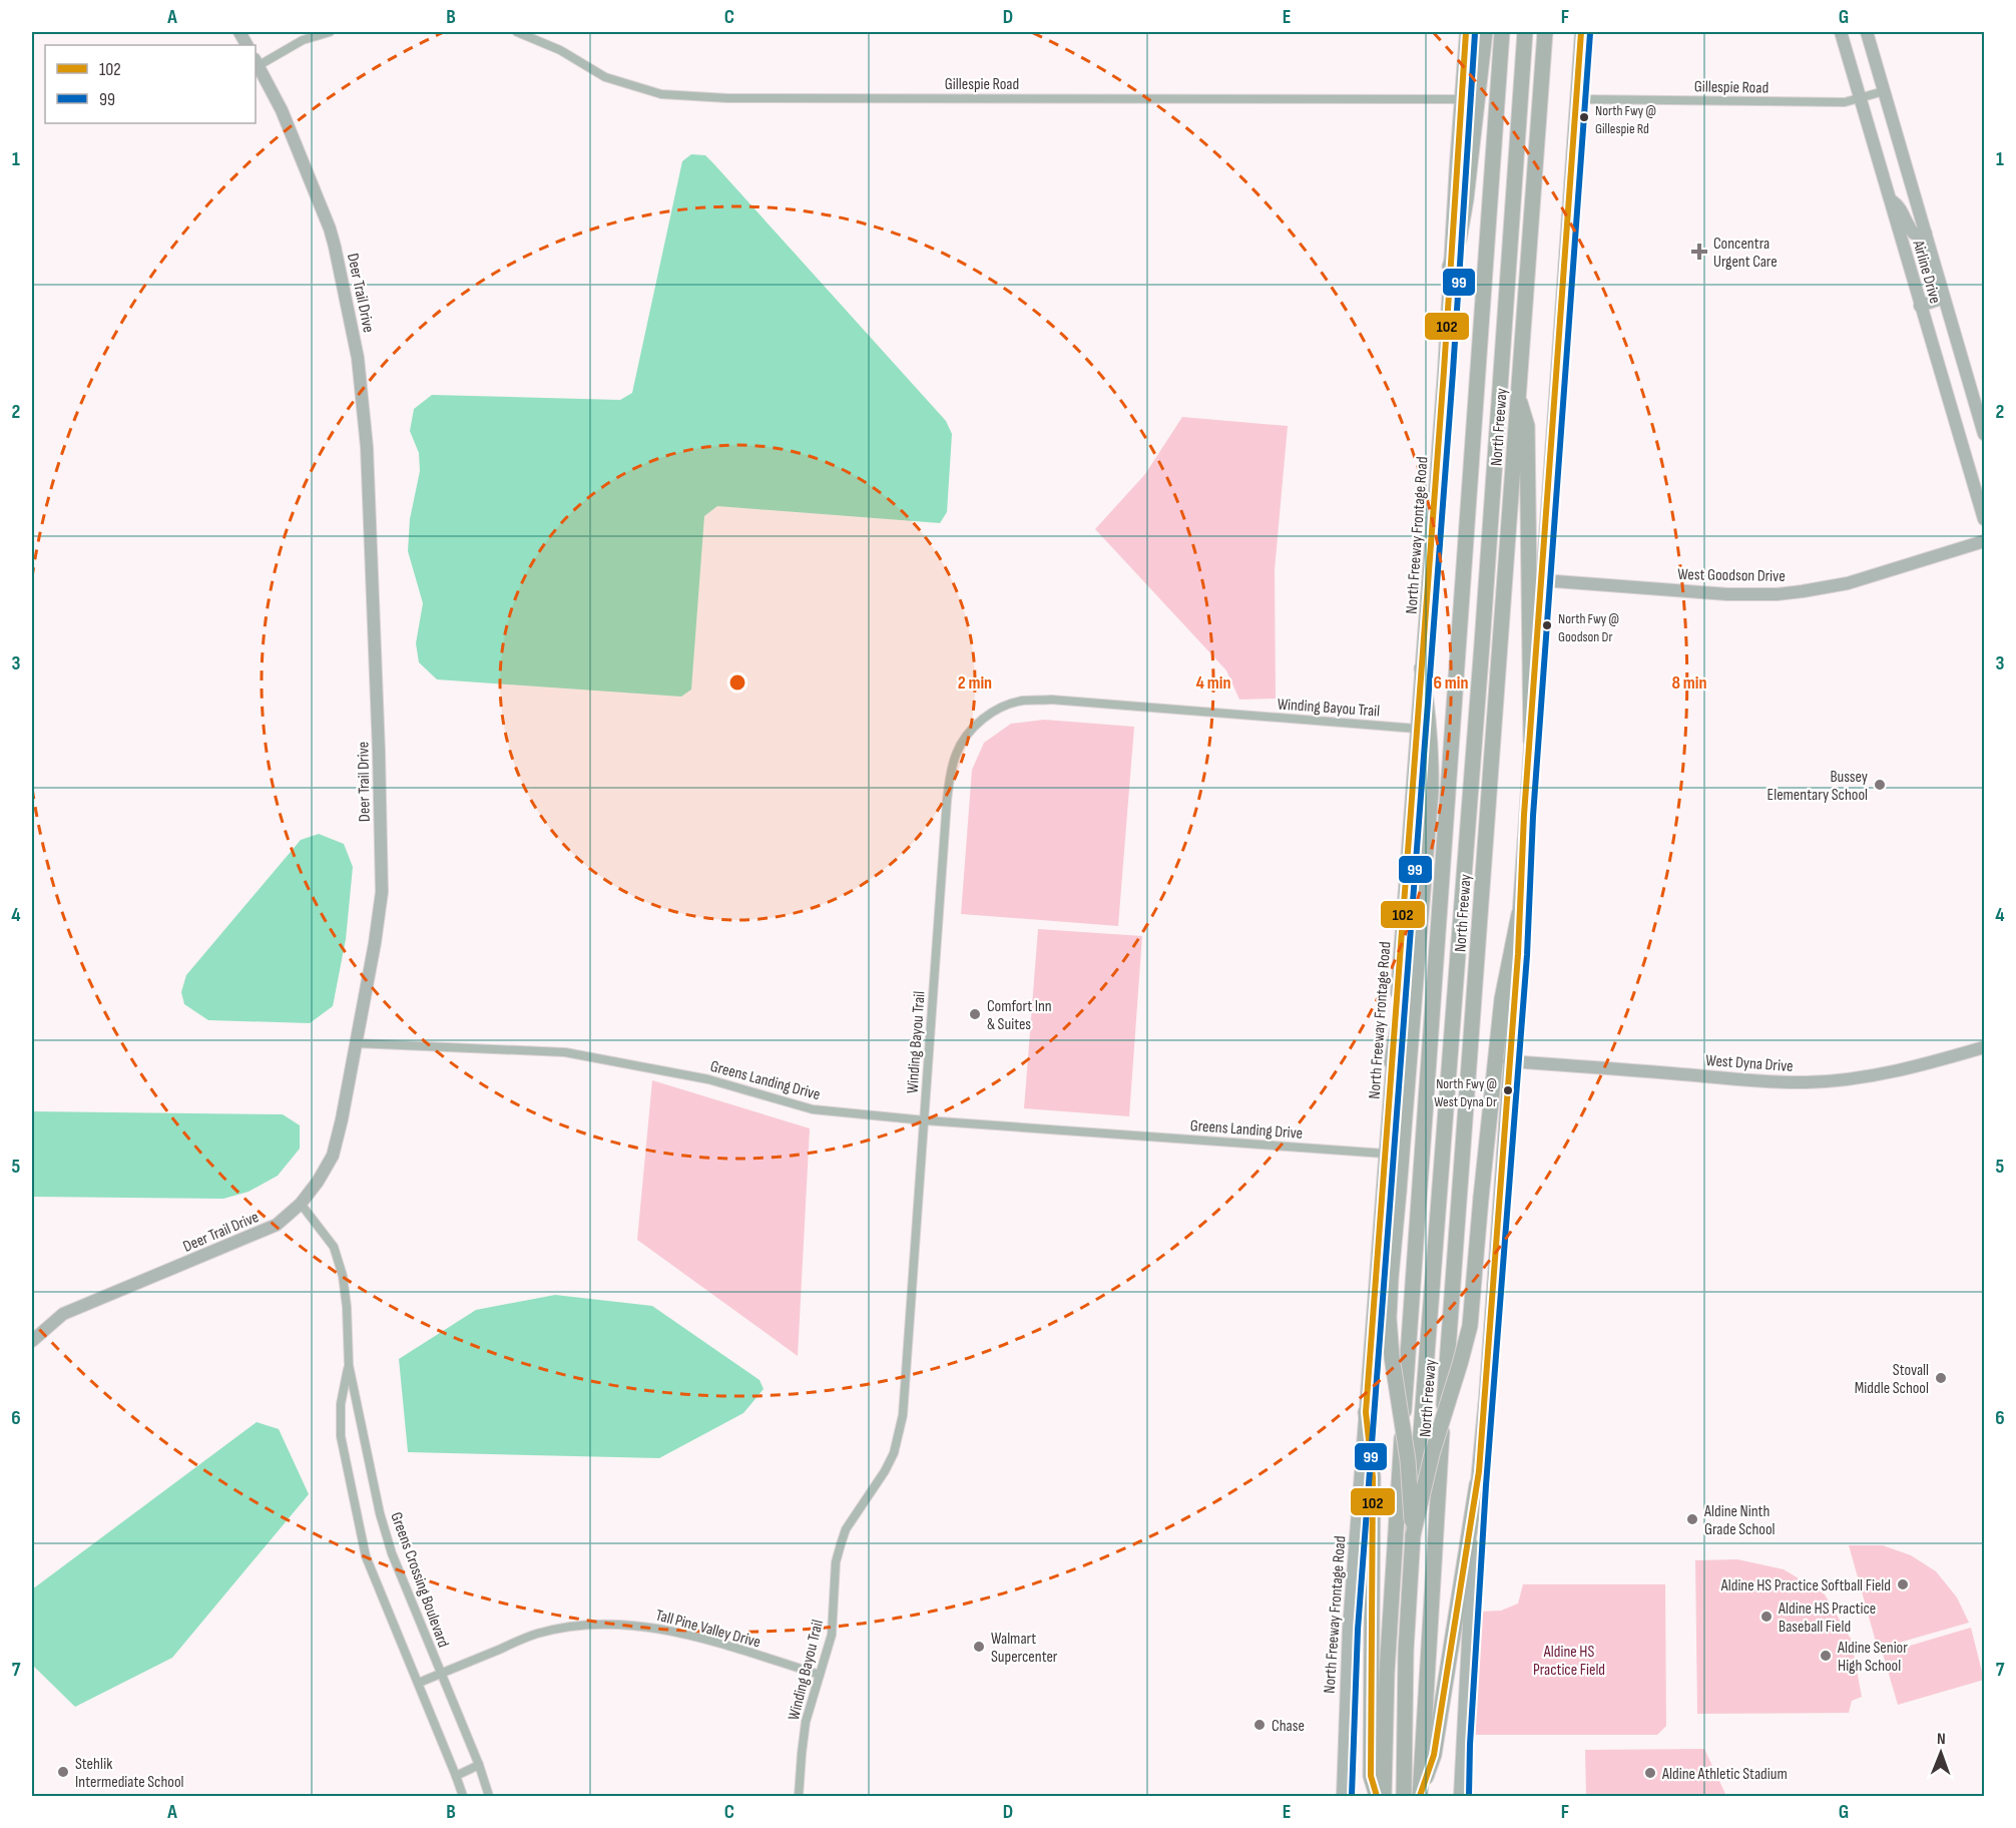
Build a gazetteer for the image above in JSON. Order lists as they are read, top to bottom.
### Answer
{
  "streets": {
    "highway": ["North Freeway"],
    "main road": [
      "Airline Drive",
      "Deer Trail Drive",
      "North Freeway Frontage Road",
      "West Goodson Drive",
      "West Dyna Drive"
    ],
    "street": [
      "Gillespie Road",
      "Winding Bayou Trail",
      "Greens Landing Drive",
      "Greens Crossing Boulevard",
      "Tall Pine Valley Drive"
    ]
  },
  "crossings": [
    ["Gillespie Road", "Airline Drive"],
    ["Gillespie Road", "North Freeway Frontage Road"],
    ["Deer Trail Drive", "Greens Landing Drive"],
    ["Deer Trail Drive", "Greens Crossing Boulevard"],
    ["North Freeway Frontage Road", "Winding Bayou Trail"],
    ["North Freeway Frontage Road", "Greens Landing Drive"],
    ["Winding Bayou Trail", "Greens Landing Drive"],
    ["Winding Bayou Trail", "Tall Pine Valley Drive"],
    ["Greens Crossing Boulevard", "Tall Pine Valley Drive"]
  ],
  "parks": ["Aldine HS Practice Field"],
  "places": {
    "other": [
      "North Fwy @ Gillespie Rd",
      "North Fwy @ Goodson Dr",
      "Bussey Elementary School",
      "Comfort Inn & Suites",
      "North Fwy @ West Dyna Dr",
      "Stovall Middle School",
      "Aldine Ninth Grade School",
      "Aldine HS Practice Softball Field",
      "Aldine HS Practice Baseball Field",
      "Walmart Supercenter",
      "Aldine Senior High School",
      "Chase",
      "Stehlik Intermediate School",
      "Aldine Athletic Stadium"
    ],
    "health": ["Concentra Urgent Care"]
  },
  "lines": ["transit line 102", "transit line 99"],
  "legend": ["102", "99"],
  "north": "top",
  "grid": {
    "columns": [
      "A",
      "B",
      "C",
      "D",
      "E",
      "F",
      "G"
    ],
    "rows": [
      "1",
      "2",
      "3",
      "4",
      "5",
      "6",
      "7"
    ]
  },
  "rings": [
    "2 min",
    "4 min",
    "6 min",
    "8 min"
  ]
}
